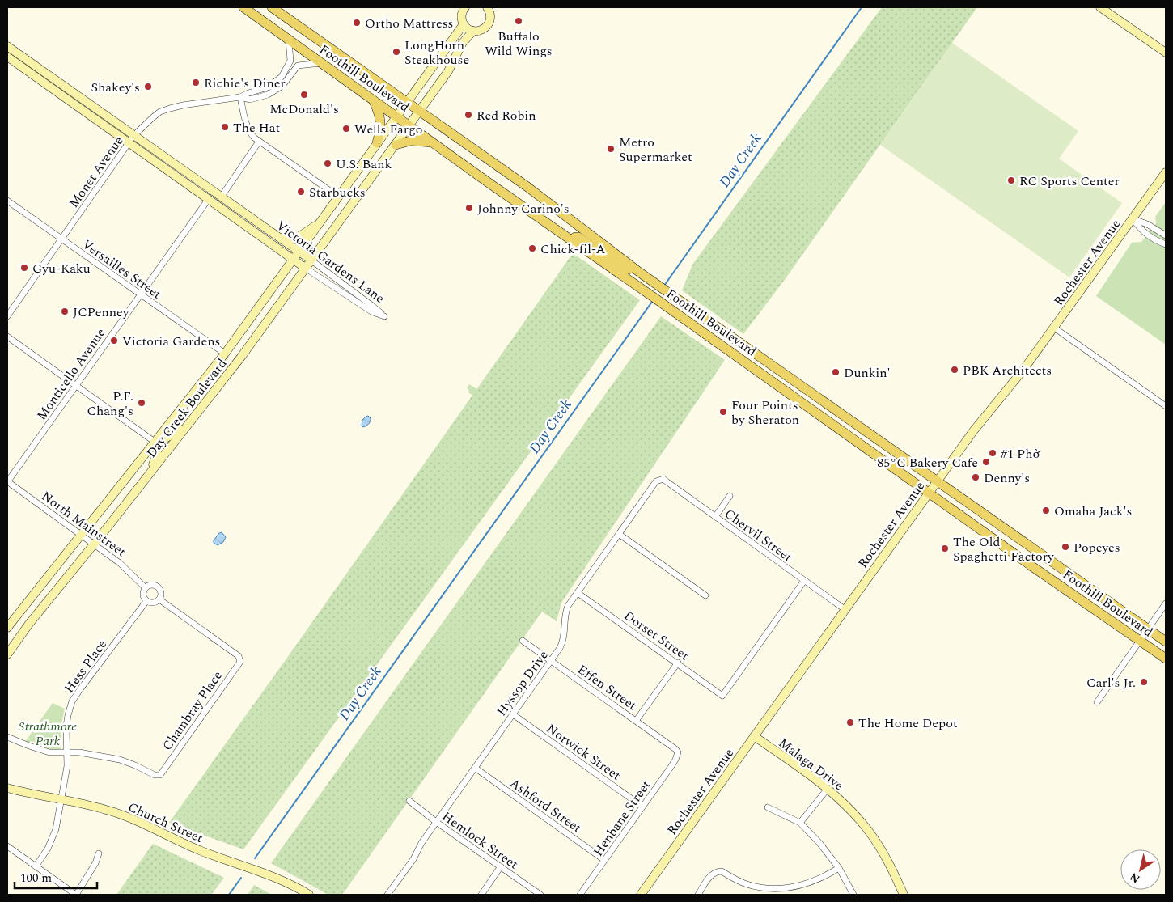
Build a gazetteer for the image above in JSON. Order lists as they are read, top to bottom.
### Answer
{
  "streets": {
    "main road": [
      "Foothill Boulevard",
      "Victoria Gardens Lane",
      "Rochester Avenue",
      "Day Creek Boulevard",
      "Malaga Drive",
      "Church Street"
    ],
    "street": [
      "Monet Avenue",
      "Versailles Street",
      "Monticello Avenue",
      "North Mainstreet",
      "Chervil Street",
      "Dorset Street",
      "Hess Place",
      "Hyssop Drive",
      "Effen Street",
      "Chambray Place",
      "Norwick Street",
      "Ashford Street",
      "Henbane Street",
      "Hemlock Street"
    ]
  },
  "crossings": [
    ["Foothill Boulevard", "Monet Avenue"],
    ["Foothill Boulevard", "Rochester Avenue"],
    ["Foothill Boulevard", "Day Creek Boulevard"],
    ["Monet Avenue", "Victoria Gardens Lane"],
    ["Monet Avenue", "Versailles Street"],
    ["Victoria Gardens Lane", "Monticello Avenue"],
    ["Victoria Gardens Lane", "Day Creek Boulevard"],
    ["Rochester Avenue", "Chervil Street"],
    ["Rochester Avenue", "Malaga Drive"],
    ["Versailles Street", "Monticello Avenue"],
    ["Versailles Street", "Day Creek Boulevard"],
    ["Monticello Avenue", "North Mainstreet"],
    ["Day Creek Boulevard", "North Mainstreet"],
    ["North Mainstreet", "Hess Place"],
    ["North Mainstreet", "Chambray Place"],
    ["Chervil Street", "Dorset Street"],
    ["Chervil Street", "Hyssop Drive"],
    ["Dorset Street", "Hyssop Drive"],
    ["Hess Place", "Chambray Place"],
    ["Hess Place", "Church Street"],
    ["Hyssop Drive", "Effen Street"],
    ["Hyssop Drive", "Norwick Street"],
    ["Hyssop Drive", "Ashford Street"],
    ["Hyssop Drive", "Hemlock Street"],
    ["Effen Street", "Henbane Street"],
    ["Norwick Street", "Henbane Street"],
    ["Ashford Street", "Henbane Street"]
  ],
  "water": ["Day Creek"],
  "parks": ["Strathmore Park"],
  "places": [
    "Buffalo Wild Wings",
    "Ortho Mattress",
    "LongHorn Steakhouse",
    "Richie's Diner",
    "Shakey's",
    "McDonald's",
    "Red Robin",
    "The Hat",
    "Wells Fargo",
    "Metro Supermarket",
    "U.S. Bank",
    "RC Sports Center",
    "Starbucks",
    "Johnny Carino's",
    "Chick-fil-A",
    "Gyu-Kaku",
    "JCPenney",
    "Victoria Gardens",
    "PBK Architects",
    "Dunkin'",
    "P.F. Chang's",
    "Four Points by Sheraton",
    "#1 Phở",
    "85°C Bakery Cafe",
    "Denny's",
    "Omaha Jack's",
    "Popeyes",
    "The Old Spaghetti Factory",
    "Carl's Jr.",
    "The Home Depot"
  ],
  "scale_bar": "100 m",
  "north": "bottom left"
}
